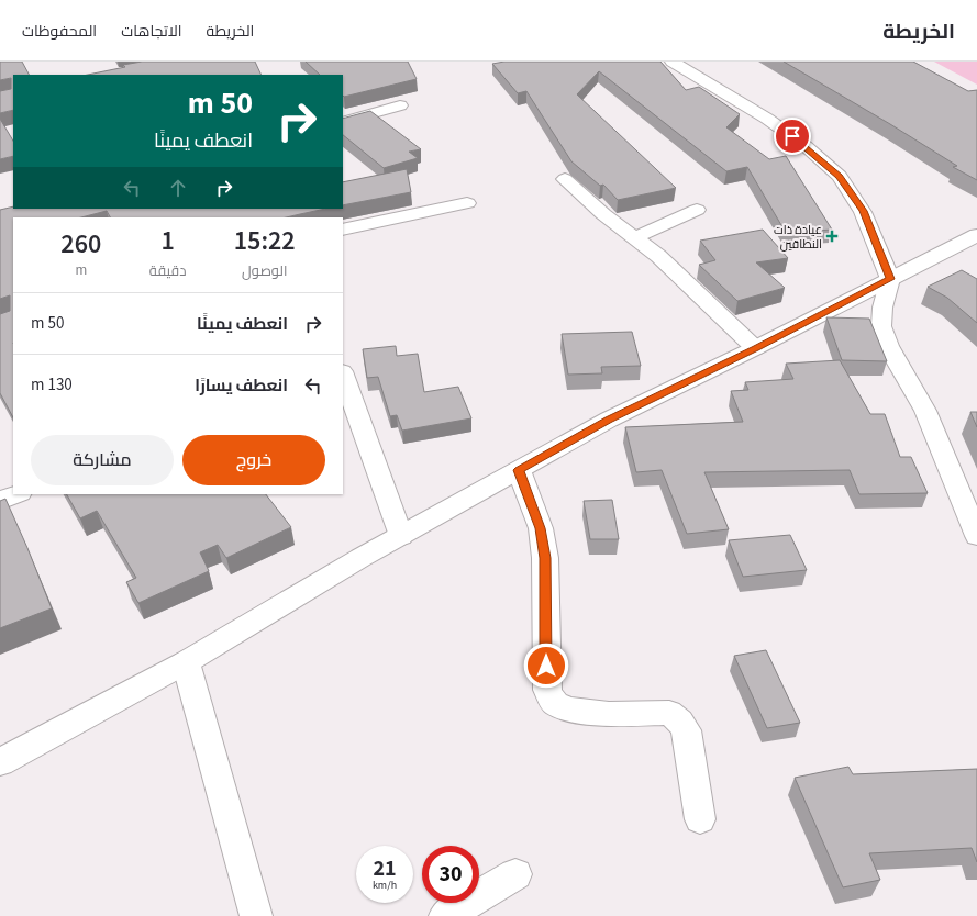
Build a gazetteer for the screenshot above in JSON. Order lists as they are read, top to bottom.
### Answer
{
  "places": {
    "health": ["عيادة ذات النطاقين"]
  },
  "page": {
    "header": "الخريطة",
    "nav": ["الخريطة", "الاتجاهات", "المحفوظات"],
    "turn": ["50 m", "انعطف يمينًا"],
    "eta": [
      "15:22",
      "الوصول",
      "1",
      "دقيقة",
      "260",
      "m"
    ],
    "list": [
      {
        "name": "انعطف يمينًا",
        "value": "50 m"
      },
      {
        "name": "انعطف يسارًا",
        "value": "130 m"
      }
    ],
    "buttons": ["خروج", "مشاركة"],
    "speed": "21 km/h",
    "limit": "30"
  }
}
